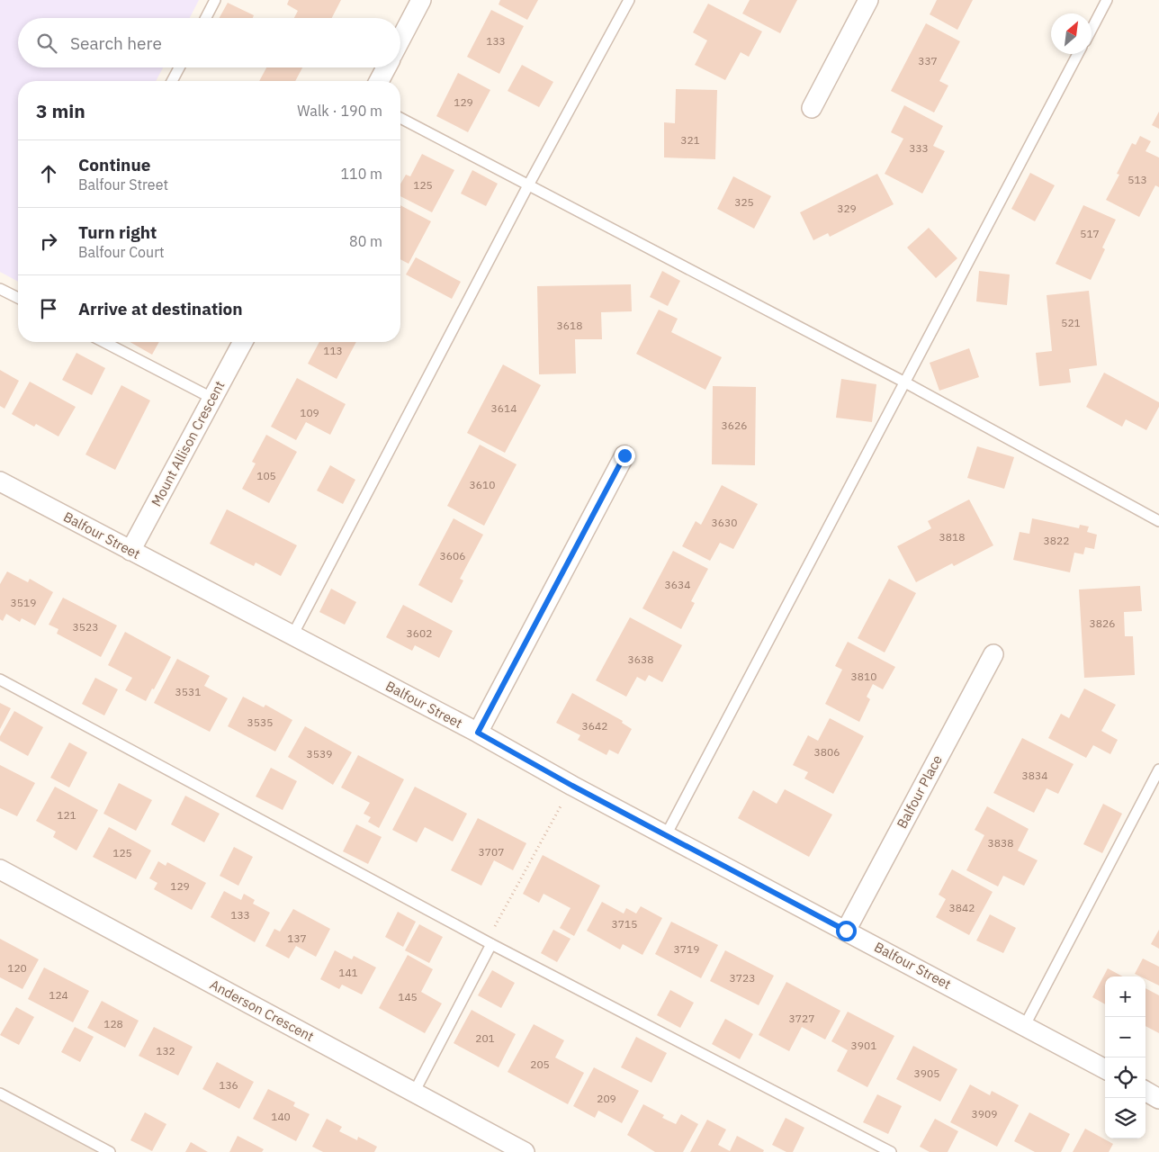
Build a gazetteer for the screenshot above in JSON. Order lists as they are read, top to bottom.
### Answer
{
  "streets": {
    "street": [
      "Mount Allison Crescent",
      "Balfour Street",
      "Balfour Place",
      "Anderson Crescent"
    ]
  },
  "crossings": [
    ["Mount Allison Crescent", "Balfour Street"],
    ["Balfour Street", "Balfour Place"]
  ],
  "house_numbers": [
    "133",
    "337",
    "129",
    "321",
    "333",
    "513",
    "125",
    "325",
    "329",
    "517",
    "521",
    "3618",
    "113",
    "3614",
    "109",
    "3626",
    "105",
    "3610",
    "3630",
    "3818",
    "3822",
    "3606",
    "3634",
    "3519",
    "3826",
    "3523",
    "3602",
    "3638",
    "3810",
    "3531",
    "3535",
    "3642",
    "3806",
    "3539",
    "3834",
    "121",
    "3838",
    "3707",
    "125",
    "129",
    "3842",
    "133",
    "3715",
    "137",
    "3719",
    "120",
    "141",
    "3723",
    "124",
    "145",
    "3727",
    "128",
    "201",
    "3901",
    "132",
    "205",
    "3905",
    "136",
    "209",
    "3909",
    "140"
  ],
  "north": "top right",
  "page": {
    "search": "Search here",
    "heading": ["3 min", "Walk · 190 m"],
    "list": [
      ["Continue", "Balfour Street", "110 m"],
      ["Turn right", "Balfour Court", "80 m"],
      "Arrive at destination"
    ],
    "map_buttons": ["+", "−"]
  }
}
